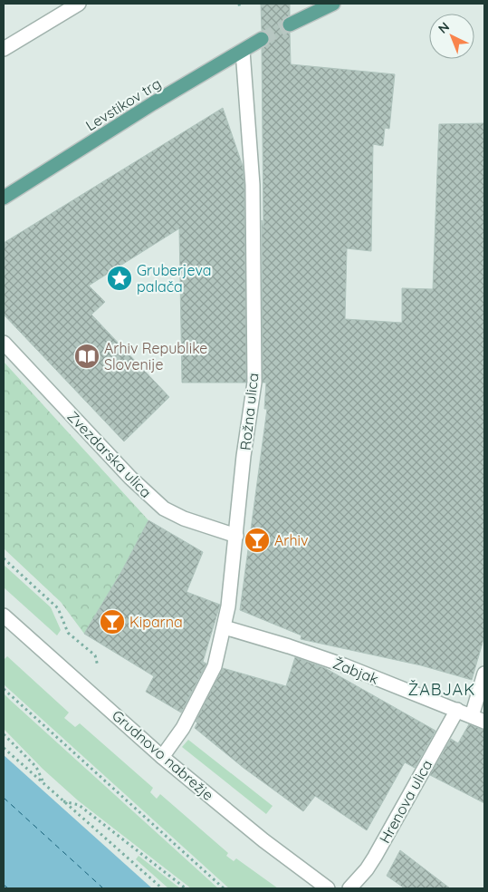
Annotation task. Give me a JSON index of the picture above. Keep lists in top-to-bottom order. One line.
{"streets":{"main road":["Levstikov trg"],"street":["Rožna ulica","Zvezdarska ulica","Žabjak","Grudnovo nabrežje","Hrenova ulica"]},"crossings":[["Levstikov trg","Rožna ulica"],["Rožna ulica","Zvezdarska ulica"],["Rožna ulica","Žabjak"],["Rožna ulica","Grudnovo nabrežje"],["Žabjak","Hrenova ulica"]],"districts":["ŽABJAK"],"places":{"place":["Gruberjeva palača"],"library":["Arhiv Republike Slovenije"],"bar":["Arhiv","Kiparna"]},"north":"top left"}
